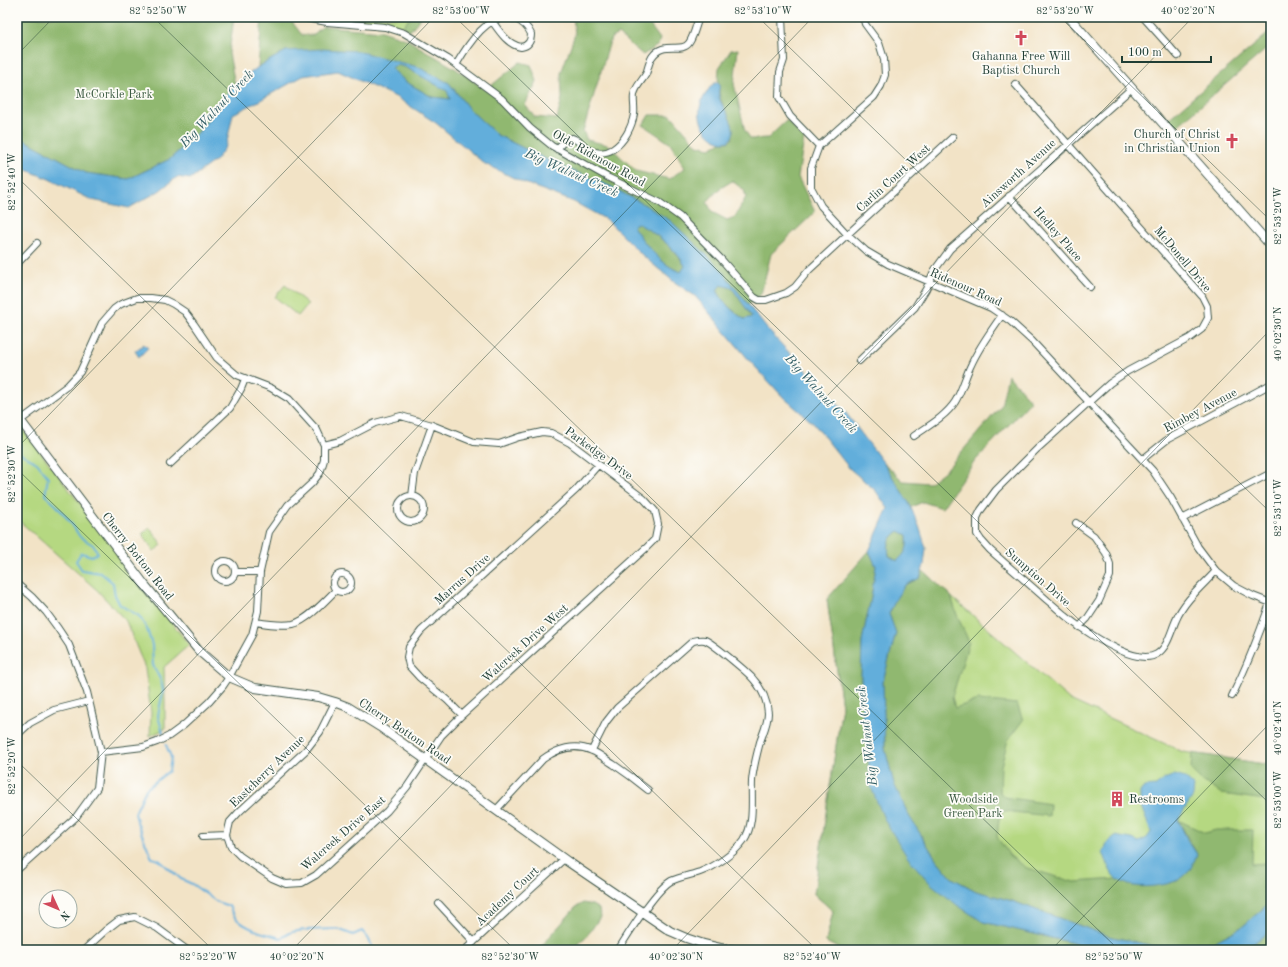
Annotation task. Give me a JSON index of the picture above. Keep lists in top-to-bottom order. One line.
{"streets":{"main road":["Cherry Bottom Road"],"street":["Olde Ridenour Road","Ainsworth Avenue","Carlin Court West","Hedley Place","McDonell Drive","Ridenour Road","Rimbey Avenue","Parkedge Drive","Sumption Drive","Marrus Drive","Walcreek Drive West","Eastcherry Avenue","Walcreek Drive East","Academy Court"]},"crossings":[["Olde Ridenour Road","Carlin Court West"],["Ainsworth Avenue","Hedley Place"],["Ainsworth Avenue","McDonell Drive"],["Ainsworth Avenue","Ridenour Road"],["Carlin Court West","Ridenour Road"],["McDonell Drive","Ridenour Road"],["McDonell Drive","Sumption Drive"],["Ridenour Road","Rimbey Avenue"],["Ridenour Road","Sumption Drive"],["Parkedge Drive","Marrus Drive"],["Parkedge Drive","Walcreek Drive West"],["Cherry Bottom Road","Walcreek Drive West"],["Cherry Bottom Road","Eastcherry Avenue"],["Cherry Bottom Road","Walcreek Drive East"],["Cherry Bottom Road","Academy Court"],["Marrus Drive","Walcreek Drive West"],["Walcreek Drive West","Walcreek Drive East"],["Eastcherry Avenue","Walcreek Drive East"]],"water":["Big Walnut Creek"],"parks":["McCorkle Park","Woodside Green Park"],"places":{"church":["Gahanna Free Will Baptist Church","Church of Christ in Christian Union"],"building":["Restrooms"]},"scale_bar":"100 m","north":"bottom right","coordinates":["82°52'50\"W","82°53'00\"W","82°53'10\"W","82°53'20\"W","40°02'20\"N","82°52'40\"W","40°02'30\"N","82°52'30\"W","40°02'40\"N","82°52'20\"W"]}
